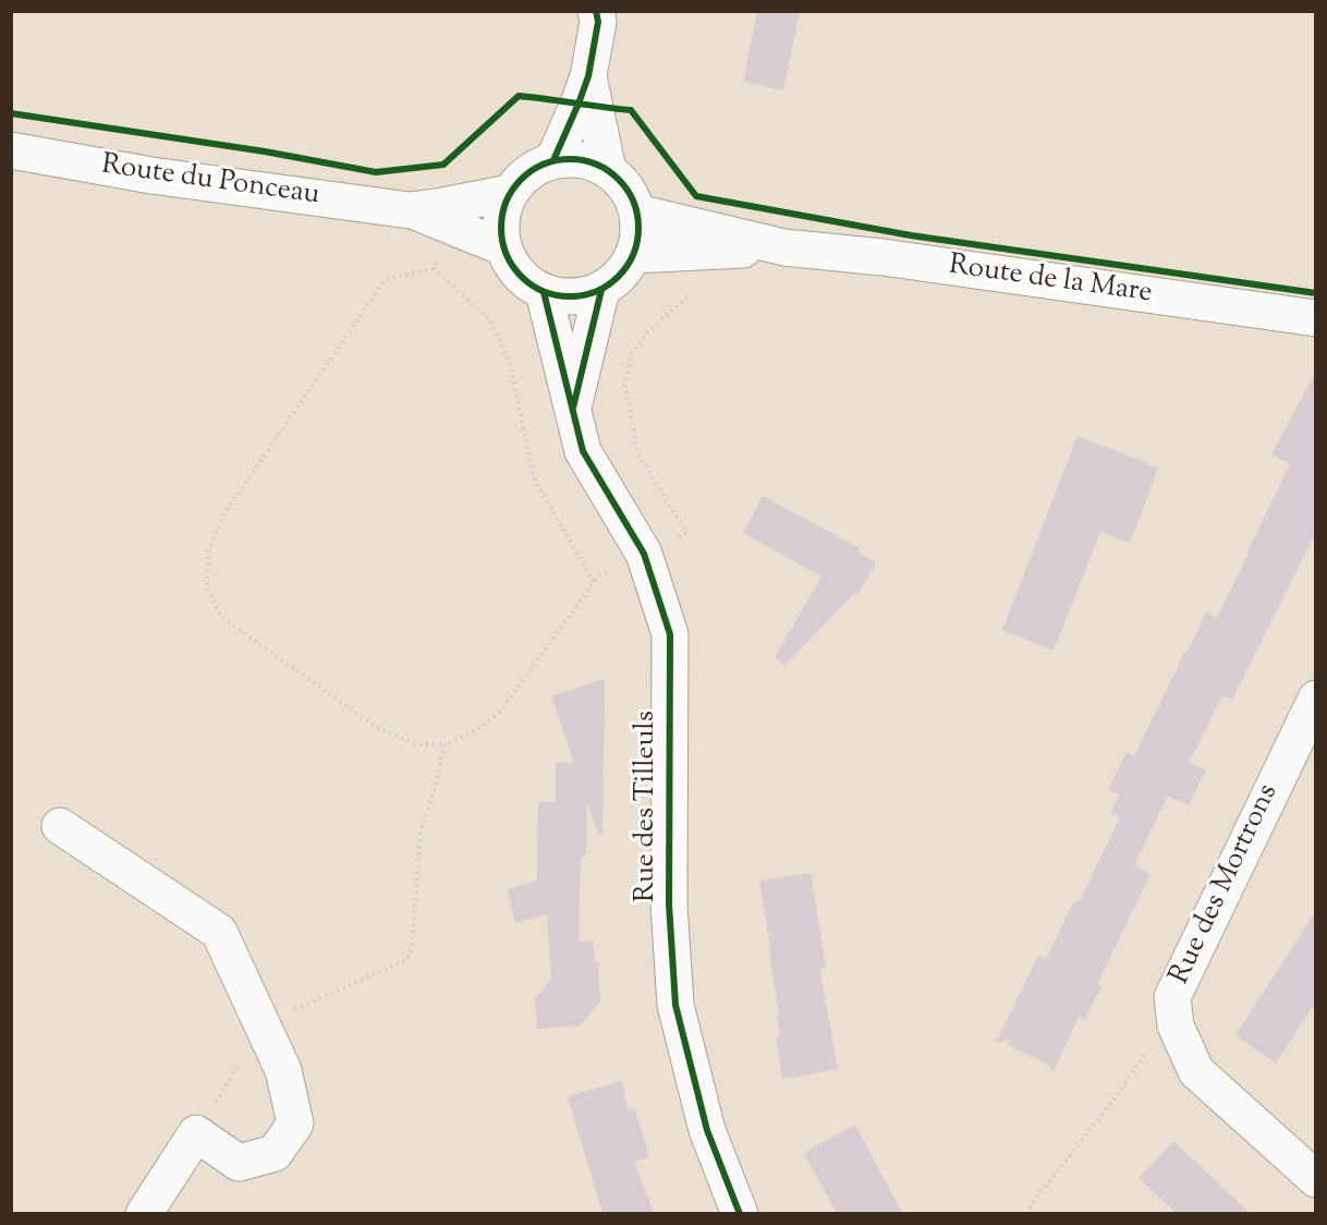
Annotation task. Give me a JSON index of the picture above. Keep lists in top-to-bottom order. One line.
{"streets":{"street":["Route du Ponceau","Route de la Mare","Rue des Tilleuls","Rue des Mortrons"]},"crossings":[["Route du Ponceau","Route de la Mare"],["Route du Ponceau","Rue des Tilleuls"],["Route de la Mare","Rue des Tilleuls"]]}
